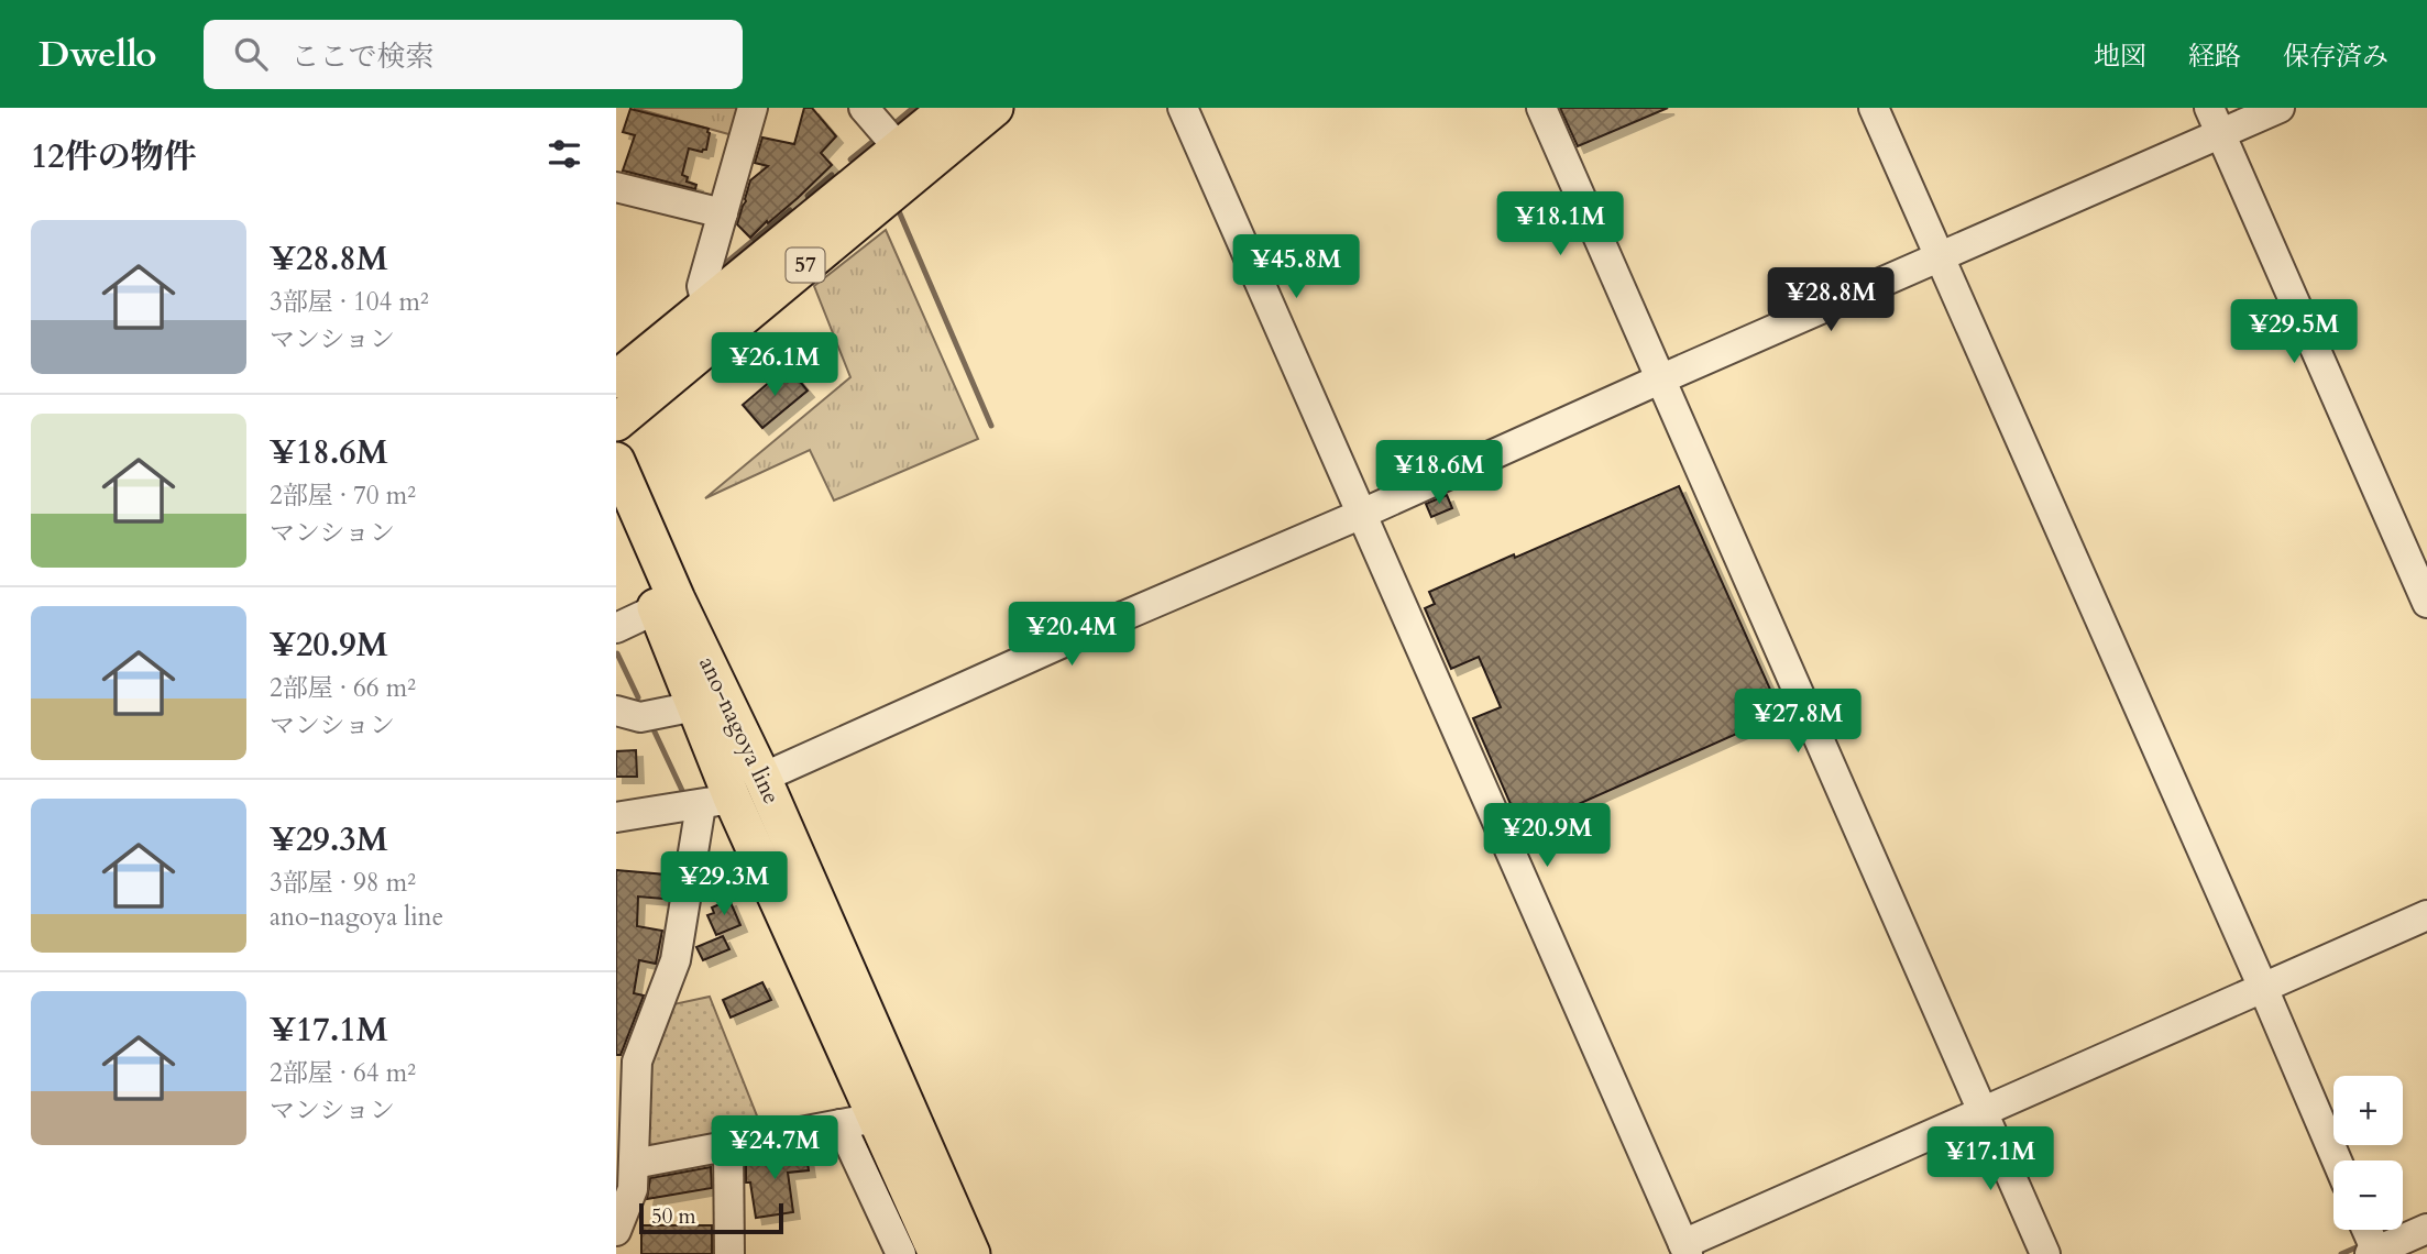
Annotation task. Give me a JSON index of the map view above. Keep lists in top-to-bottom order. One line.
{"streets":{"main road":["57","ano-nagoya line"]},"scale_bar":"50 m","page":{"header":"Dwello","search":"ここで検索","nav":["地図","経路","保存済み"],"heading":"12件の物件","price":["¥18.1M","¥45.8M","¥28.8M","¥29.5M","¥26.1M","¥18.6M","¥20.4M","¥27.8M","¥20.9M","¥29.3M","¥24.7M","¥17.1M"],"list":[{"name":"¥28.8M","note":"3部屋 · 104 m² · マンション"},{"name":"¥18.6M","note":"2部屋 · 70 m² · マンション"},{"name":"¥20.9M","note":"2部屋 · 66 m² · マンション"},{"name":"¥29.3M","note":"3部屋 · 98 m² · ano-nagoya line"},{"name":"¥17.1M","note":"2部屋 · 64 m² · マンション"}],"map_buttons":["+","−"],"scale":"50 m"}}
